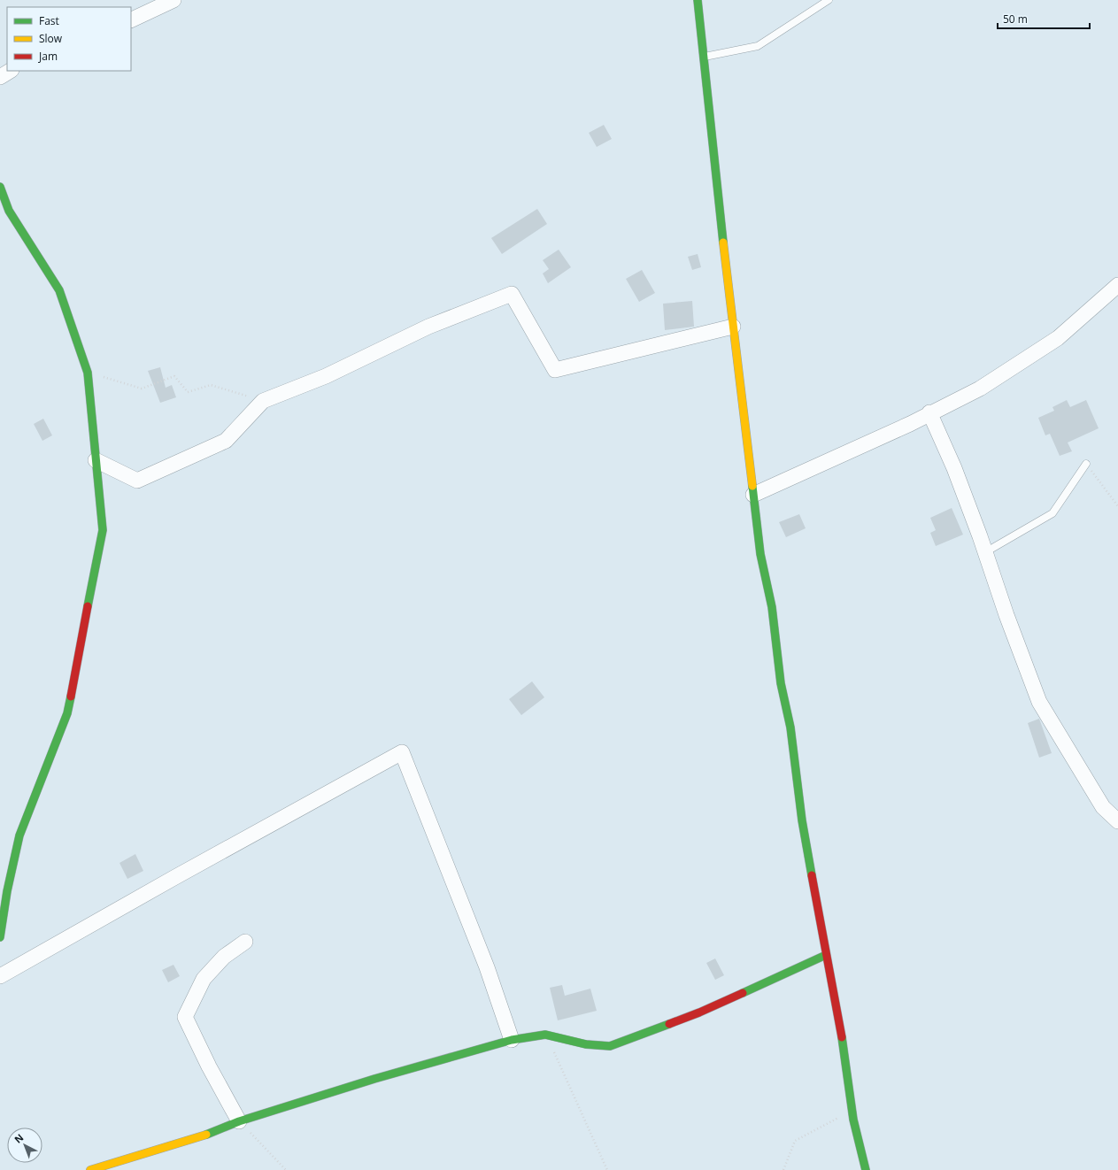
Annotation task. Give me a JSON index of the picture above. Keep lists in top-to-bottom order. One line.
{"legend":["Fast","Slow","Jam"],"scale_bar":"50 m","north":"top left"}
